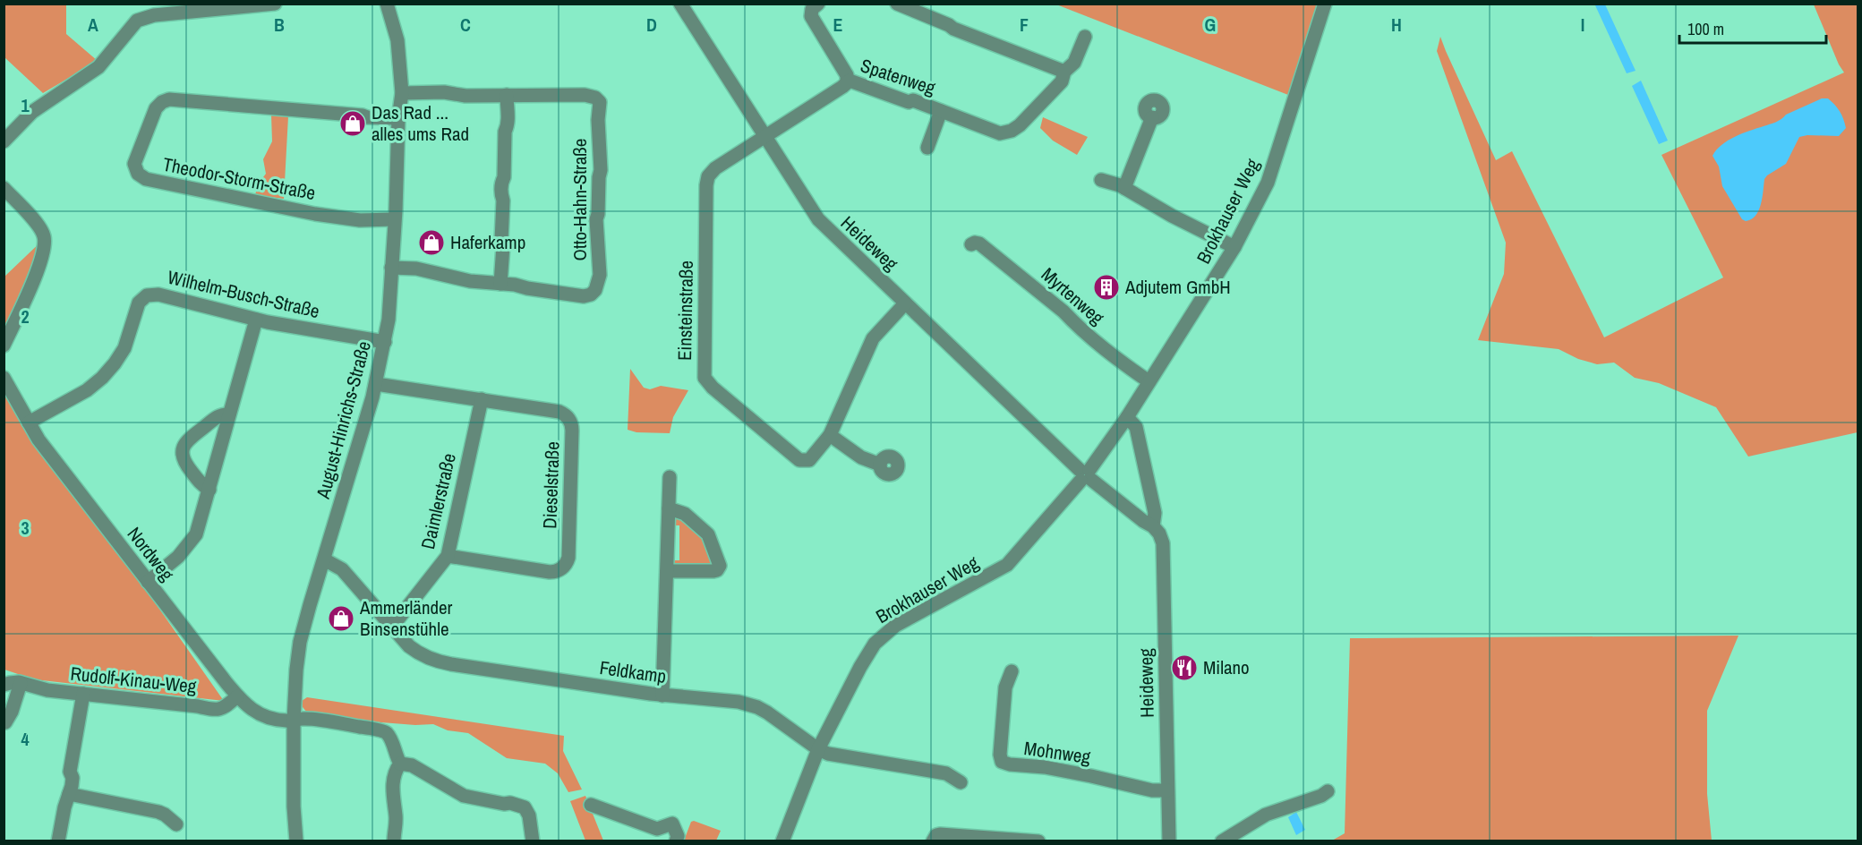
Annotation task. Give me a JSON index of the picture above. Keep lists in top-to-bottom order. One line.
{"streets":{"street":["Spatenweg","Theodor-Storm-Straße","Otto-Hahn-Straße","Brokhauser Weg","Heideweg","Wilhelm-Busch-Straße","Myrtenweg","Einsteinstraße","August-Hinrichs-Straße","Dieselstraße","Daimlerstraße","Nordweg","Feldkamp","Rudolf-Kinau-Weg","Mohnweg"]},"crossings":[["Spatenweg","Heideweg"],["Spatenweg","Einsteinstraße"],["Theodor-Storm-Straße","August-Hinrichs-Straße"],["Otto-Hahn-Straße","August-Hinrichs-Straße"],["Brokhauser Weg","Heideweg"],["Brokhauser Weg","Myrtenweg"],["Brokhauser Weg","Feldkamp"],["Heideweg","Einsteinstraße"],["Heideweg","Mohnweg"],["Wilhelm-Busch-Straße","August-Hinrichs-Straße"],["Wilhelm-Busch-Straße","Nordweg"],["August-Hinrichs-Straße","Dieselstraße"],["August-Hinrichs-Straße","Nordweg"],["August-Hinrichs-Straße","Feldkamp"],["Dieselstraße","Daimlerstraße"],["Daimlerstraße","Feldkamp"],["Nordweg","Rudolf-Kinau-Weg"]],"places":{"shop":["Das Rad ... alles ums Rad","Haferkamp","Ammerländer Binsenstühle"],"building":["Adjutem GmbH"],"restaurant":["Milano"]},"scale_bar":"100 m","grid":{"columns":["A","B","C","D","E","F","G","H","I"],"rows":["1","2","3","4"]}}
